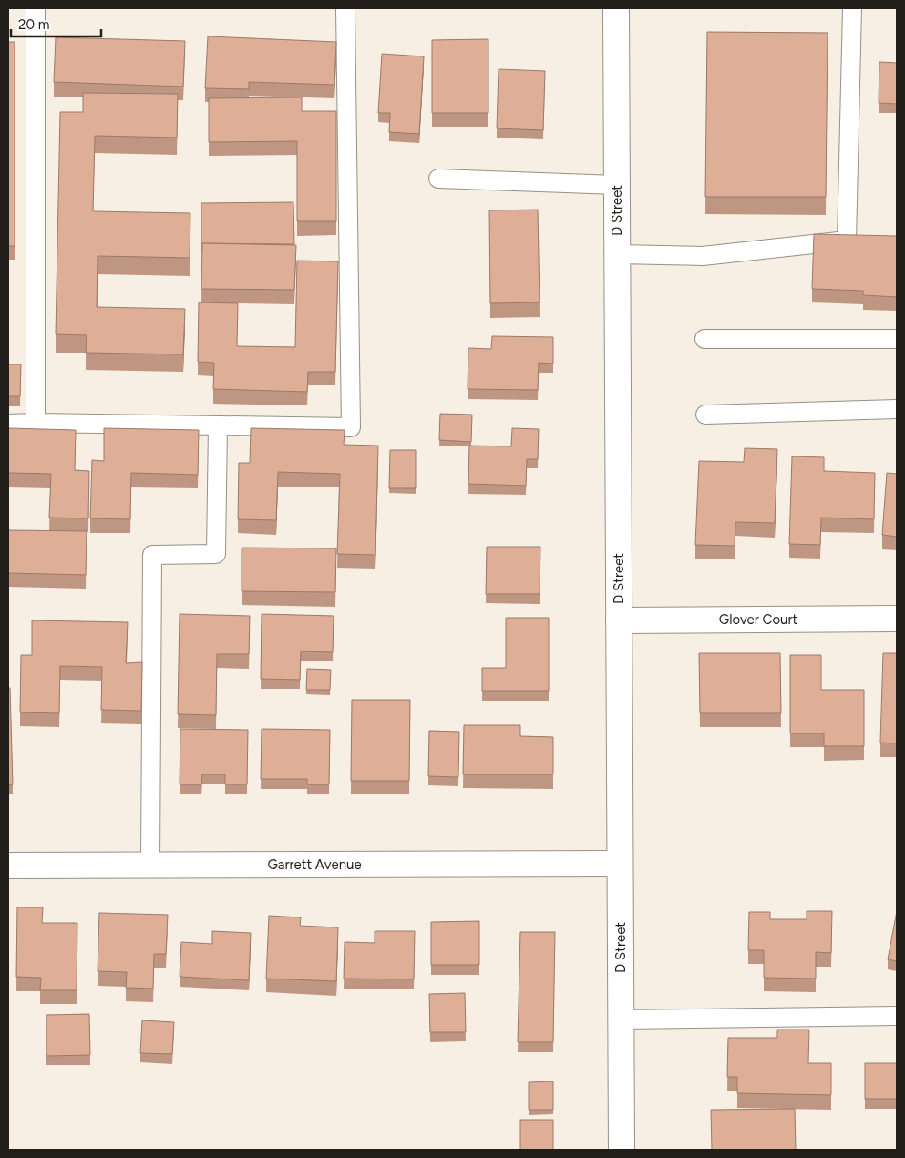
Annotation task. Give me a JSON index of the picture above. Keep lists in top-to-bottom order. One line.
{"streets":{"street":["D Street","Glover Court","Garrett Avenue"]},"crossings":[["D Street","Glover Court"],["D Street","Garrett Avenue"]],"scale_bar":"20 m"}
